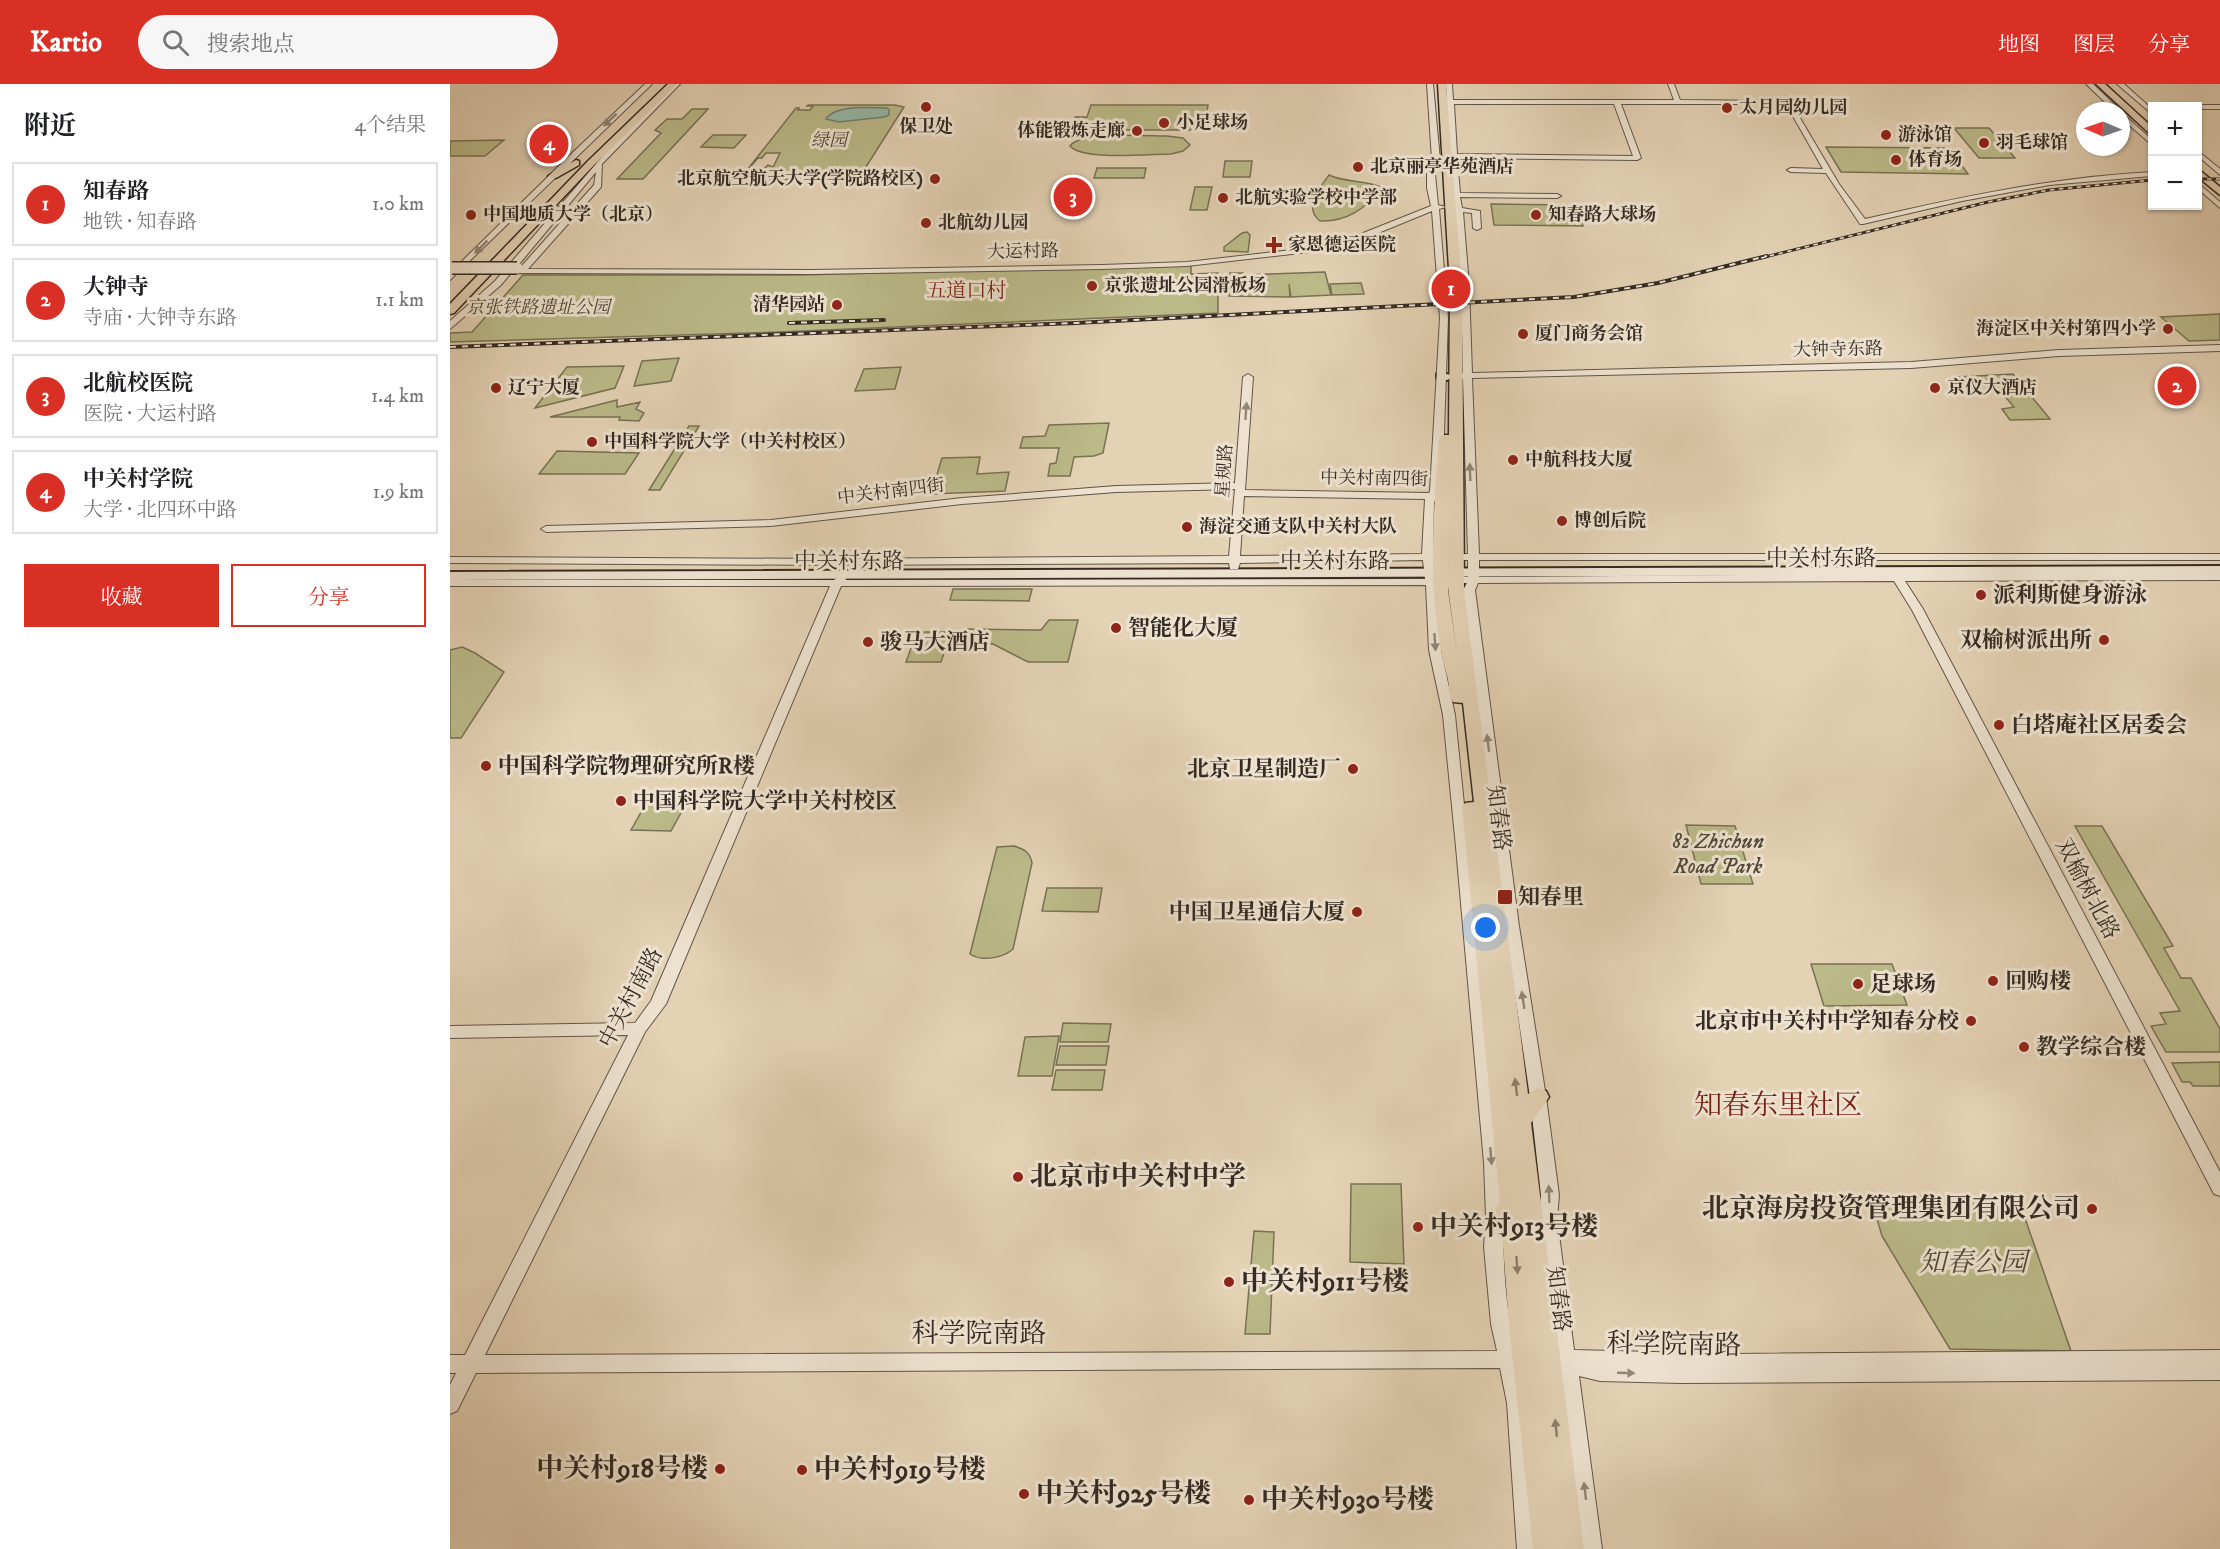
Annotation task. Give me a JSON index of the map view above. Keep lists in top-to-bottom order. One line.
{"streets":{"main road":["大运村路","中关村东路","知春路"],"street":["大钟寺东路","星规路","中关村南四街","双榆树北路","中关村南路","科学院南路"]},"crossings":[["大运村路","知春路"],["大钟寺东路","知春路"],["星规路","中关村南四街"],["星规路","中关村东路"],["中关村南四街","知春路"],["中关村东路","知春路"],["中关村东路","双榆树北路"],["中关村东路","中关村南路"],["知春路","科学院南路"],["中关村南路","科学院南路"]],"one_way":["星规路"],"districts":["五道口村","知春东里社区"],"parks":["绿园","京张铁路遗址公园","82 Zhichun Road Park","知春公园"],"places":{"other":["保卫处","太月园幼儿园","小足球场","体能锻炼走廊","游泳馆","羽毛球馆","体育场","北京丽亭华苑酒店","北京航空航天大学(学院路校区)","北航实验学校中学部","中国地质大学（北京）","知春路大球场","北航幼儿园","京张遗址公园滑板场","清华园站","海淀区中关村第四小学","厦门商务会馆","辽宁大厦","京仪大酒店","中国科学院大学（中关村校区）","中航科技大厦","博创后院","海淀交通支队中关村大队","派利斯健身游泳","智能化大厦","双榆树派出所","骏马大酒店","白塔庵社区居委会","中国科学院物理研究所R楼","北京卫星制造厂","中国科学院大学中关村校区","中国卫星通信大厦","回购楼","足球场","北京市中关村中学知春分校","教学综合楼","北京市中关村中学","北京海房投资管理集团有限公司","中关村913号楼","中关村911号楼","中关村918号楼","中关村919号楼","中关村925号楼","中关村930号楼"],"health":["家恩德运医院"],"transit":["知春里"]},"north":"left","page":{"header":"Kartio","search":"搜索地点","nav":["地图","图层","分享"],"heading":["附近","4个结果"],"map_buttons":["+","−"],"pins":["4","3","1","2"],"list":[{"mark":"1","name":"知春路","note":"地铁 · 知春路","value":"1.0 km"},{"mark":"2","name":"大钟寺","note":"寺庙 · 大钟寺东路","value":"1.1 km"},{"mark":"3","name":"北航校医院","note":"医院 · 大运村路","value":"1.4 km"},{"mark":"4","name":"中关村学院","note":"大学 · 北四环中路","value":"1.9 km"}],"buttons":["收藏","分享"]}}
